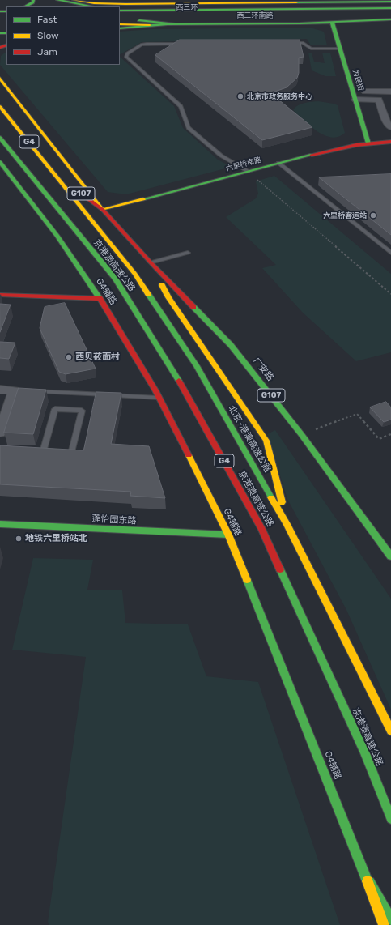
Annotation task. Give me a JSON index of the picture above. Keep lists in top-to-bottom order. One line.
{"streets":{"main road":["西三环","西三环南路","为民街","G4","六里桥南路","G107","京港澳高速公路","G4辅路","广安路","北京-港澳高速公路","莲怡园东路"]},"crossings":[["西三环南路","为民街"],["为民街","六里桥南路"],["G4","G107"],["G4","北京-港澳高速公路"],["六里桥南路","G107"],["六里桥南路","广安路"],["G107","广安路"],["G107","北京-港澳高速公路"],["G4辅路","莲怡园东路"]],"places":["北京市政务服务中心","六里桥客运站","西贝莜面村","地铁六里桥站北"],"legend":["Fast","Slow","Jam"]}
